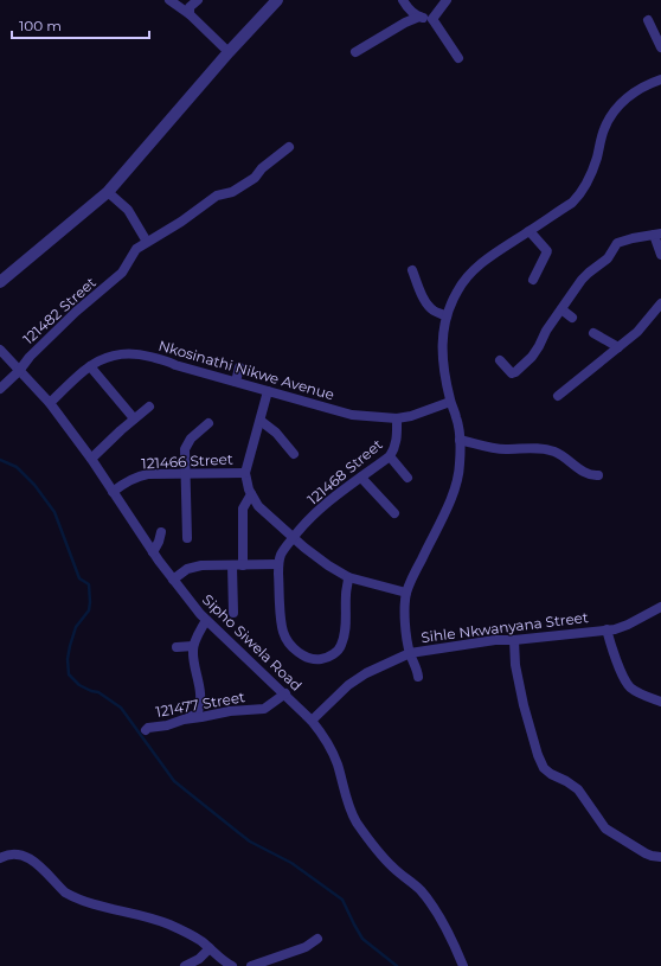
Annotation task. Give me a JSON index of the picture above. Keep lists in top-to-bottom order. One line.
{"streets":{"street":["121482 Street","Nkosinathi Nikwe Avenue","121466 Street","121468 Street","Sihle Nkwanyana Street","Sipho Siwela Road","121477 Street"]},"crossings":[["121482 Street","Sipho Siwela Road"],["Nkosinathi Nikwe Avenue","121466 Street"],["Nkosinathi Nikwe Avenue","121468 Street"],["Nkosinathi Nikwe Avenue","Sipho Siwela Road"],["121466 Street","121468 Street"],["121466 Street","Sipho Siwela Road"],["Sihle Nkwanyana Street","Sipho Siwela Road"],["Sipho Siwela Road","121477 Street"]],"scale_bar":"100 m"}
